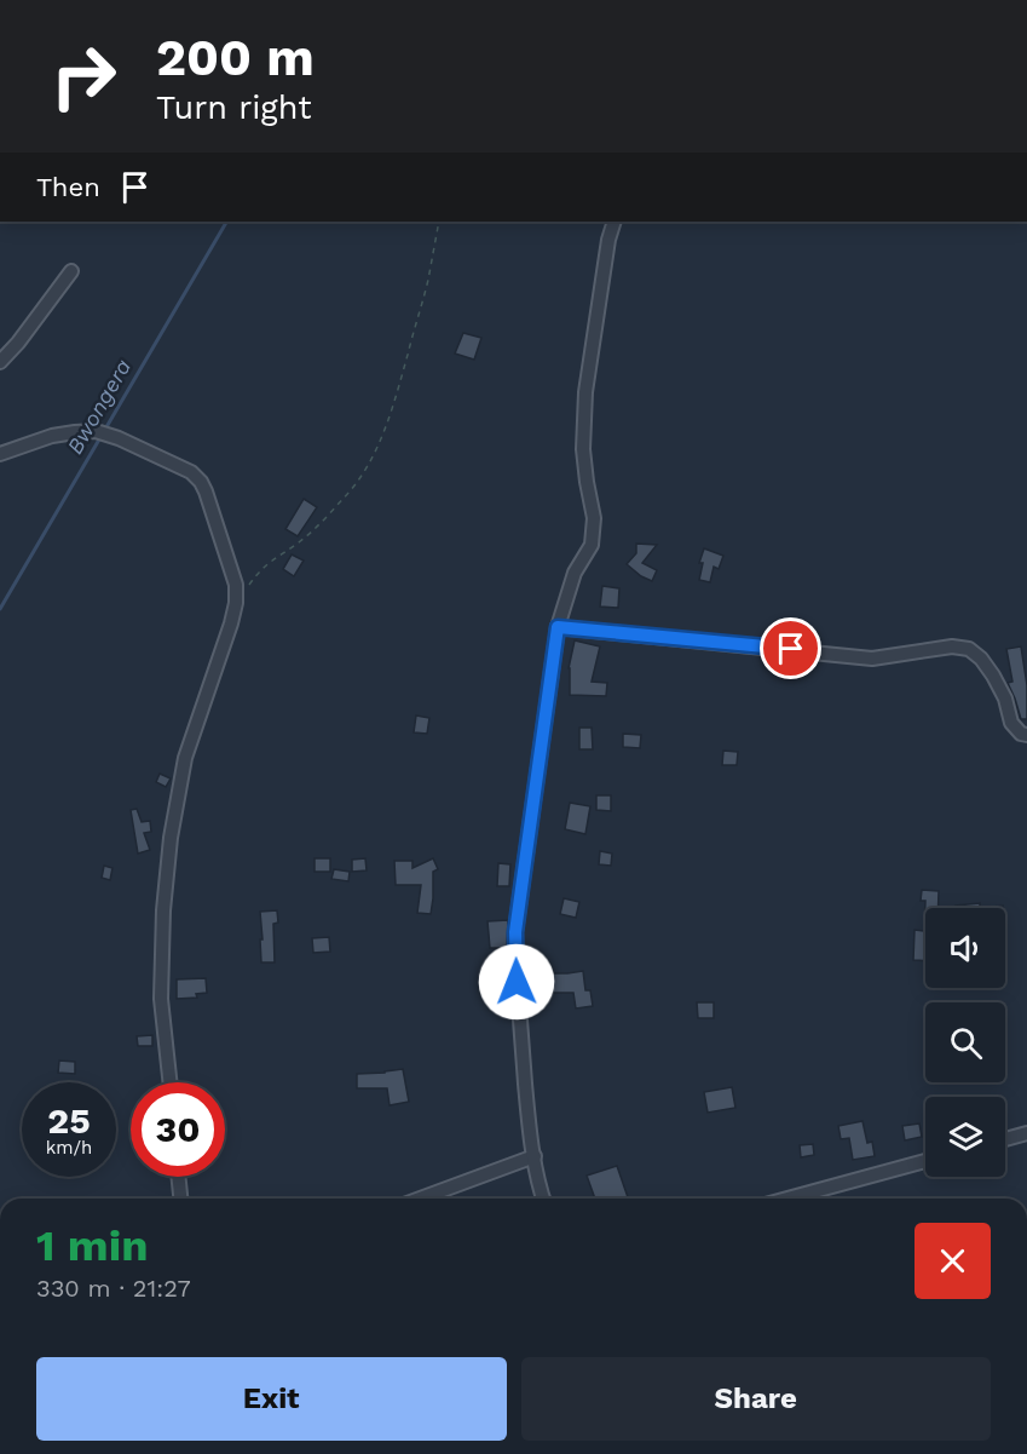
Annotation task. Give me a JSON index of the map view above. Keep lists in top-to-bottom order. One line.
{"water":["Bwongera"],"page":{"turn":["200 m","Turn right"],"then":"Then","speed":"25 km/h","limit":"30","heading":["1 min","330 m · 21:27"],"buttons":["Exit","Share"]}}
